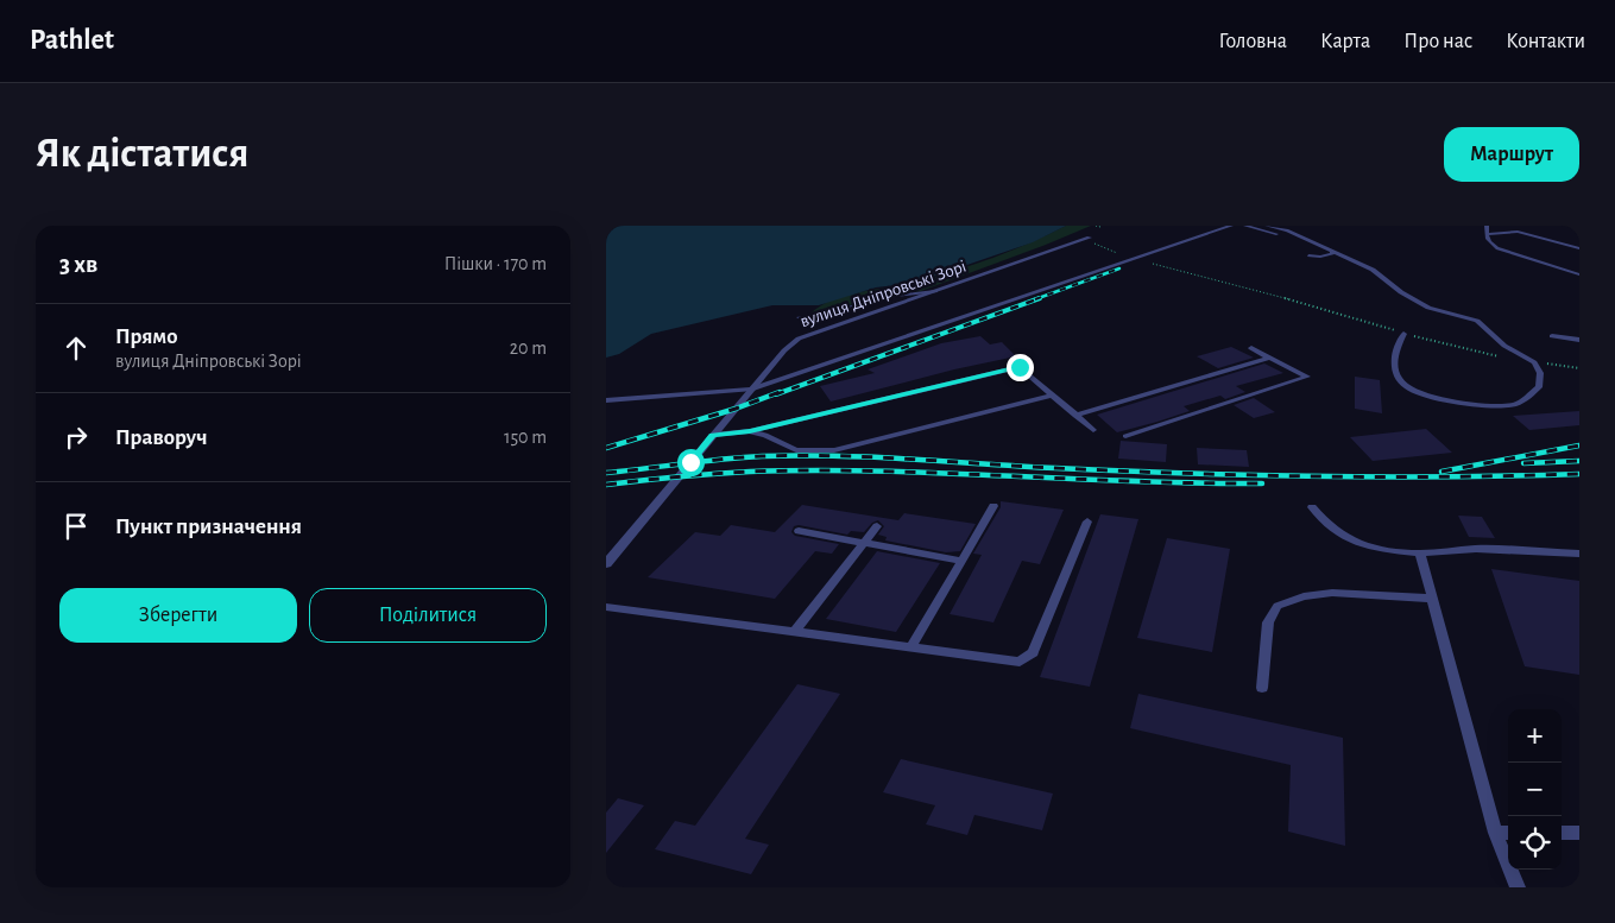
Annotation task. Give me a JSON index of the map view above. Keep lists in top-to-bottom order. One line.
{"streets":{"street":["вулиця Дніпровські Зорі"]},"page":{"header":"Pathlet","nav":["Головна","Карта","Про нас","Контакти"],"buttons":["Маршрут",["Зберегти","Поділитися"]],"title":"Як дістатися","heading":["3 хв","Пішки · 170 m"],"list":[["Прямо","вулиця Дніпровські Зорі","20 m"],["Праворуч","150 m"],"Пункт призначення"],"map_buttons":["+","−"]}}
